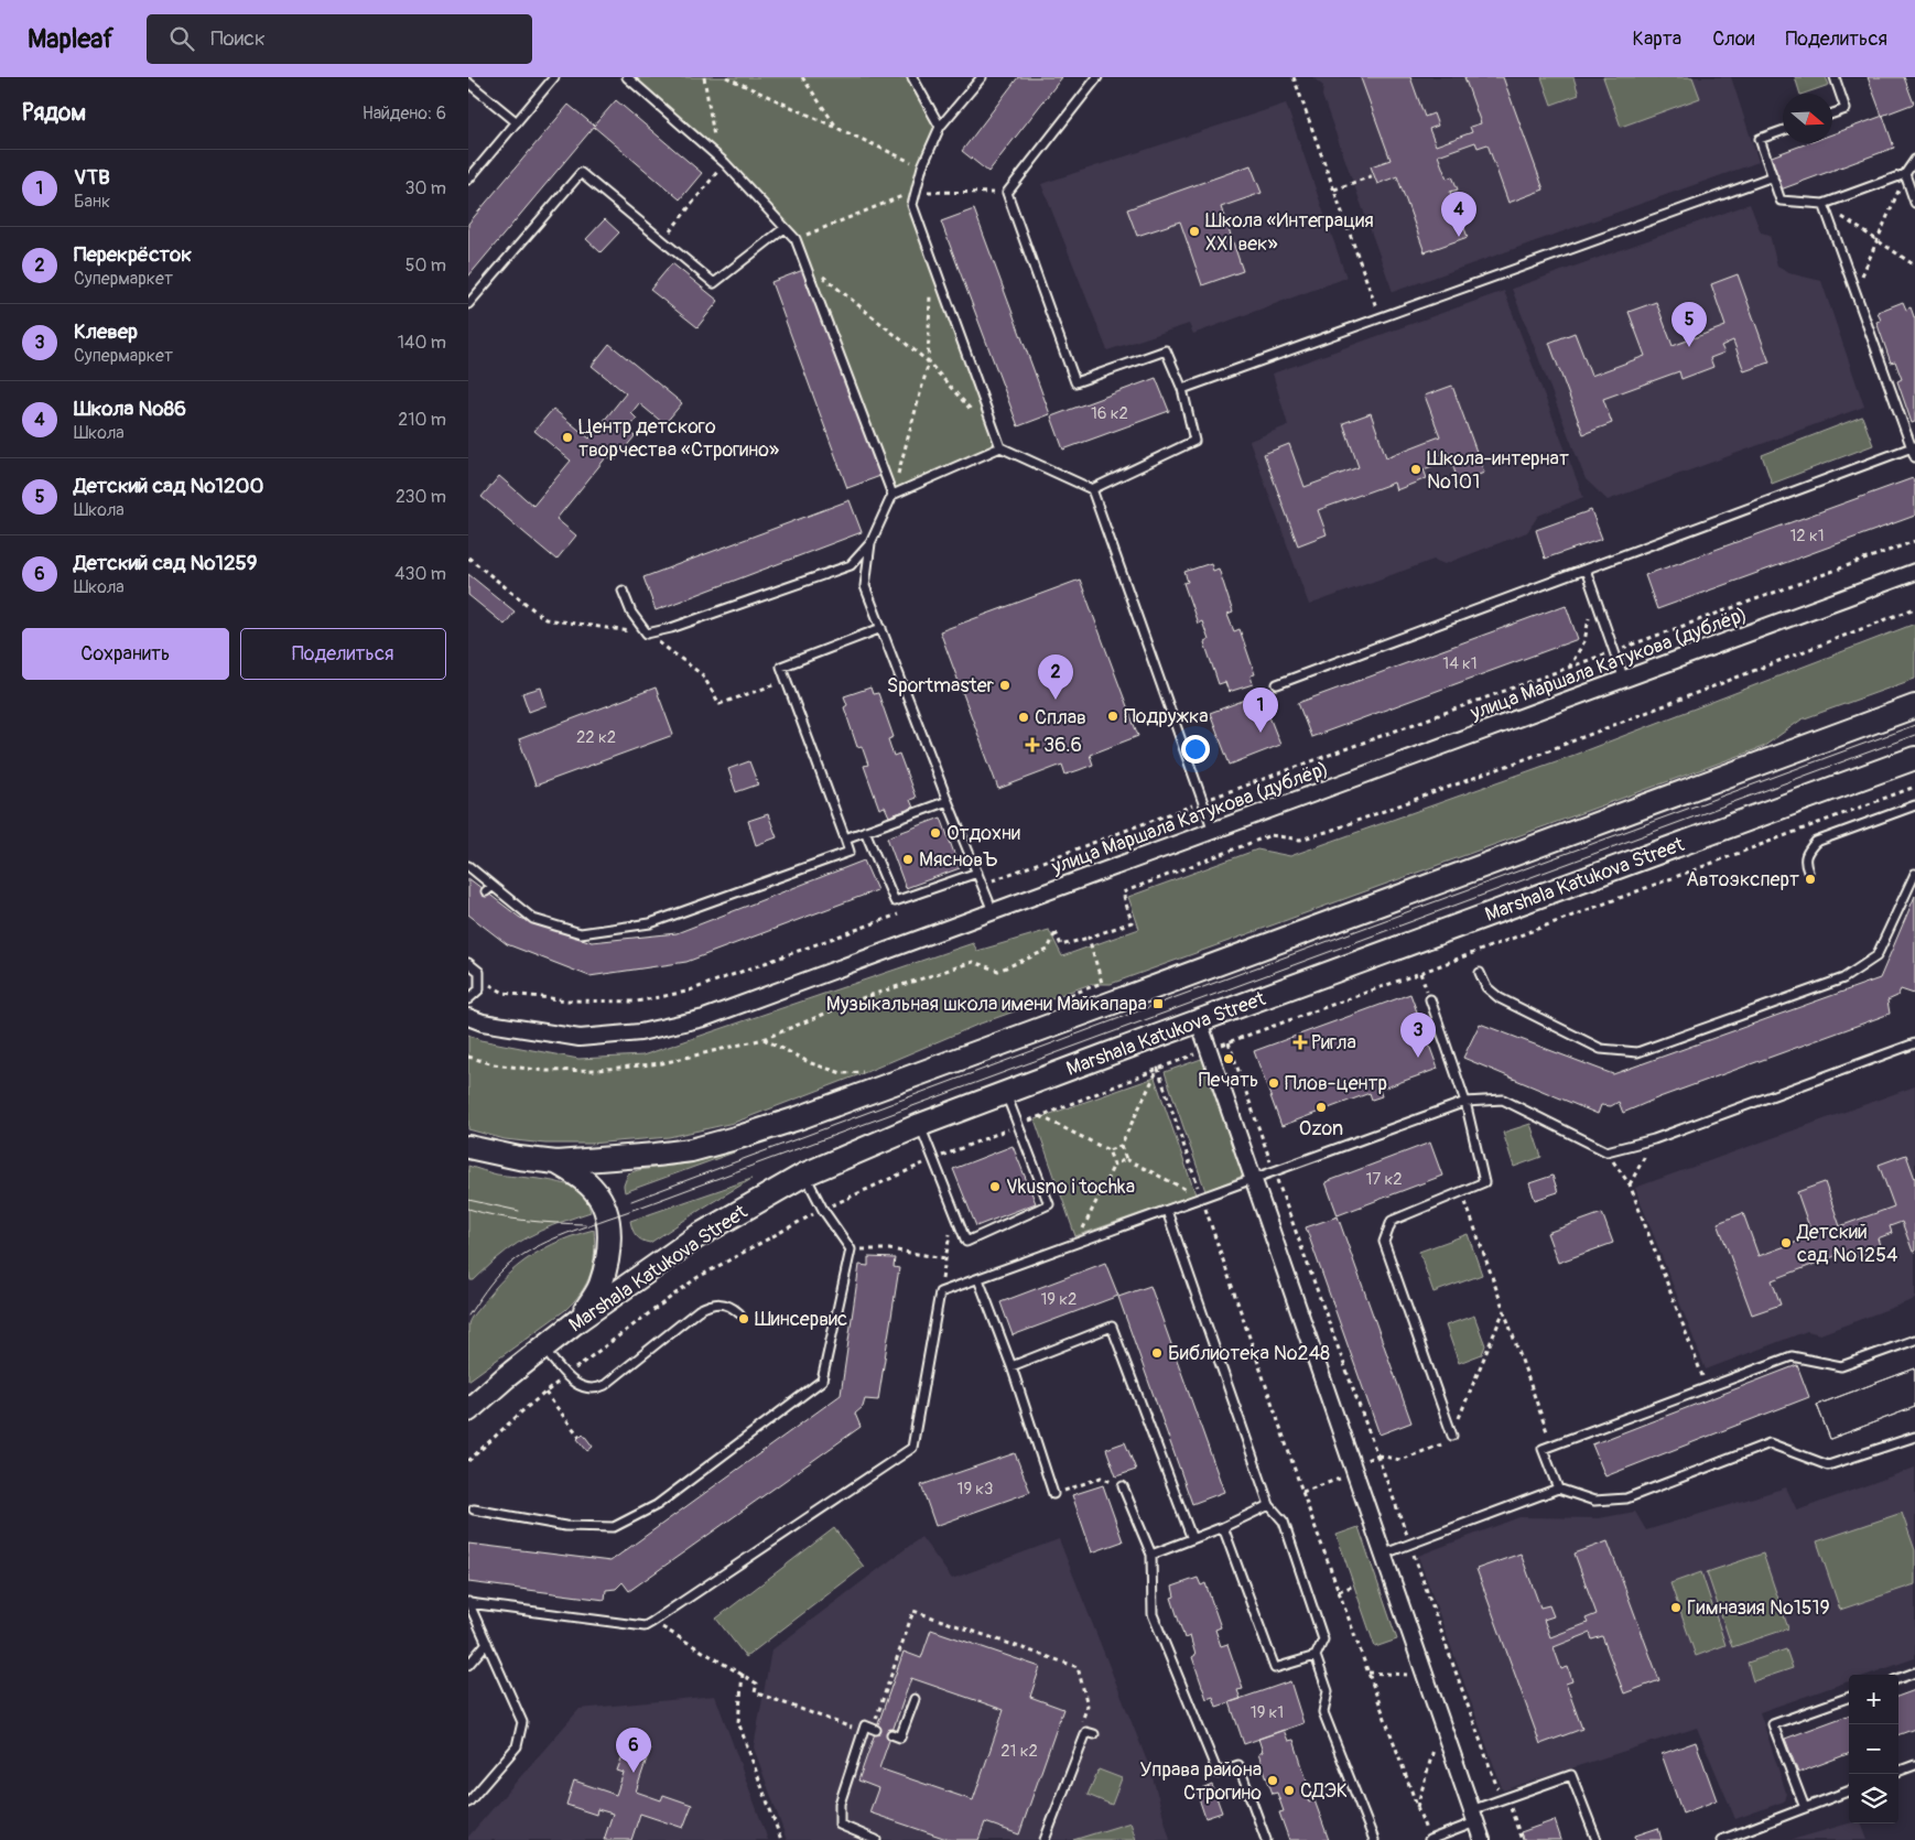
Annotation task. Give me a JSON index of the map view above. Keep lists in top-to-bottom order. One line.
{"streets":{"main road":["Marshala Katukova Street"],"street":["улица Маршала Катукова (дублёр)"]},"places":{"other":["Школа «Интеграция XXI век»","Центр детского творчества «Строгино»","Школа-интернат №101","Sportmaster","Подружка","Сплав","Отдохни","МясновЪ","Автоэксперт","Печать","Плов-центр","Ozon","Vkusno i tochka","Детский сад №1254","Шинсервис","Библиотека №248","Гимназия №1519","Управа района Строгино","СДЭК"],"health":["36.6","Ригла"],"transit":["Музыкальная школа имени Майкапара"]},"house_numbers":["16 к2","12 к1","14 к1","22 к2","17 к2","19 к2","19 к3","19 к1","21 к2"],"north":"right","page":{"header":"Mapleaf","search":"Поиск","nav":["Карта","Слои","Поделиться"],"heading":["Рядом","Найдено: 6"],"list":[{"mark":"1","name":"VTB","note":"Банк","value":"30 m"},{"mark":"2","name":"Перекрёсток","note":"Супермаркет","value":"50 m"},{"mark":"3","name":"Клевер","note":"Супермаркет","value":"140 m"},{"mark":"4","name":"Школа №86","note":"Школа","value":"210 m"},{"mark":"5","name":"Детский сад №1200","note":"Школа","value":"230 m"},{"mark":"6","name":"Детский сад №1259","note":"Школа","value":"430 m"}],"pins":["4","5","2","1","3","6"],"buttons":["Сохранить","Поделиться"],"map_buttons":["+","−"]}}
